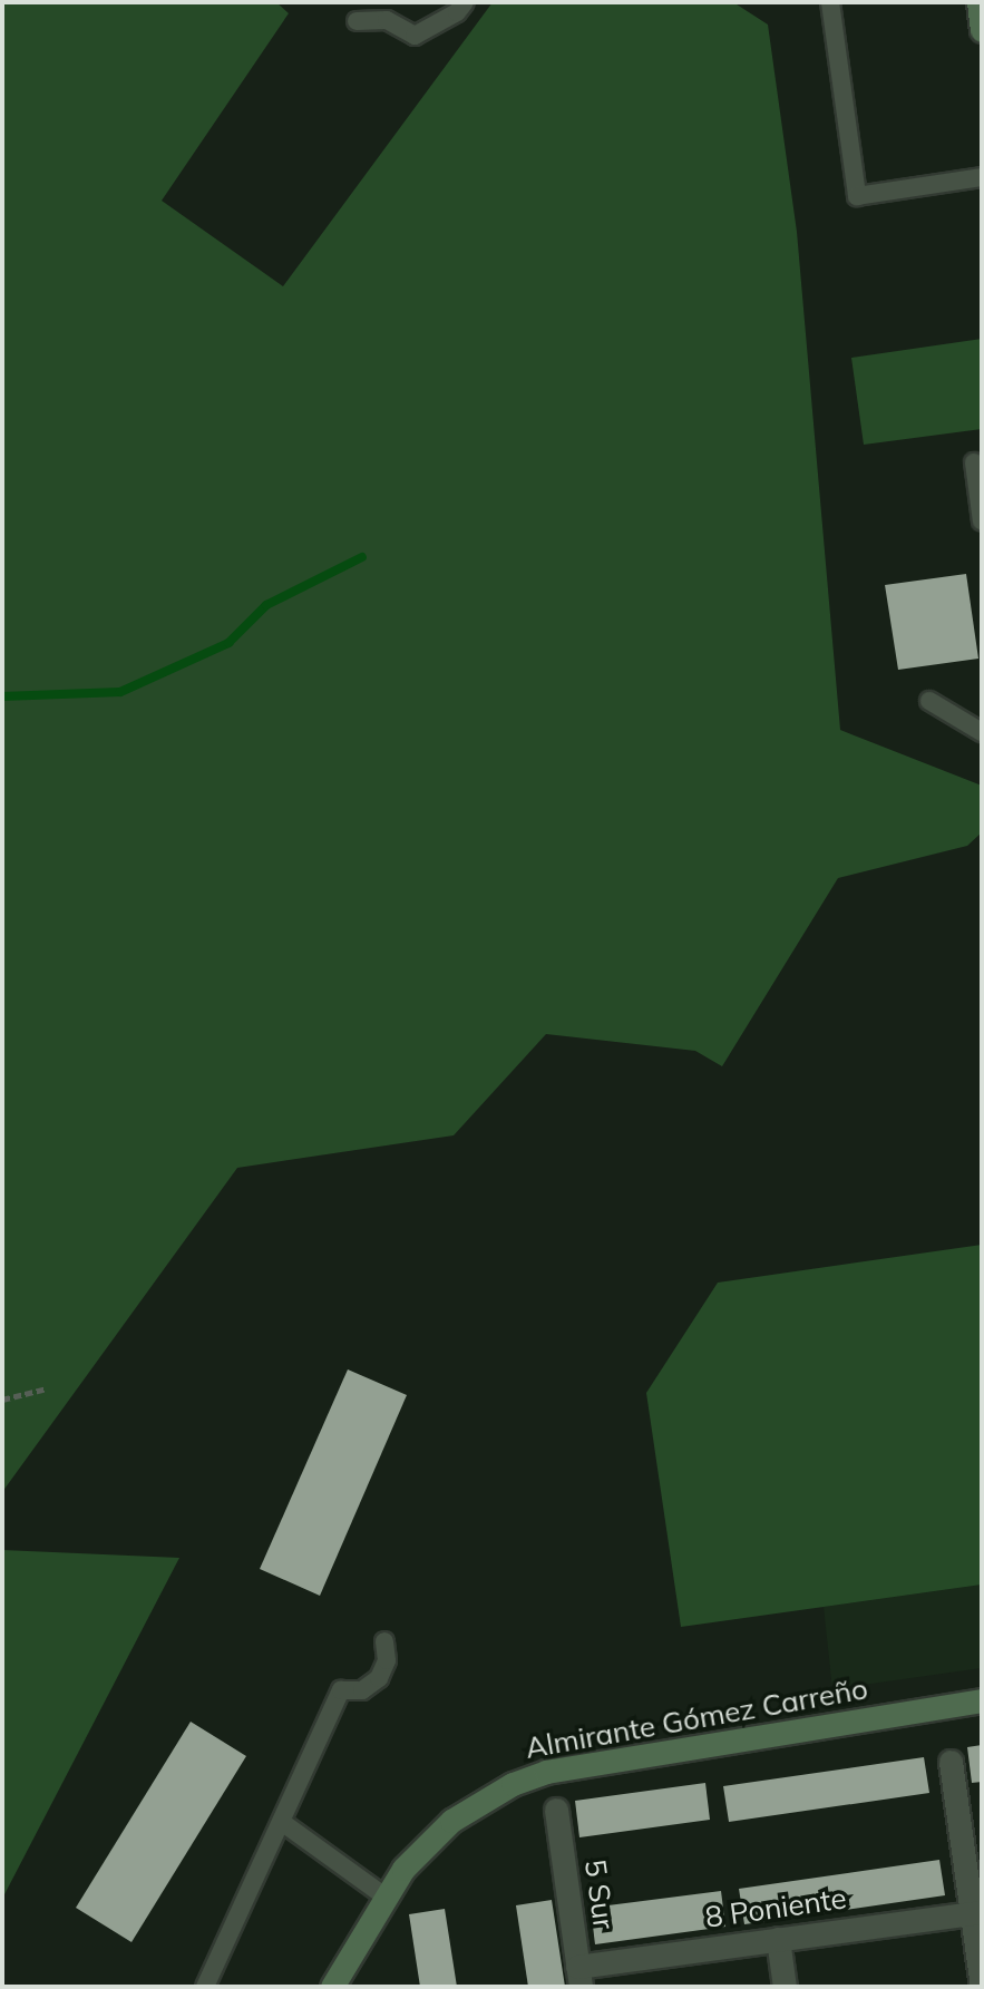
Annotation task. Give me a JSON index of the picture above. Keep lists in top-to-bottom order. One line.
{"streets":{"street":["Almirante Gómez Carreño","5 Sur","8 Poniente"]},"crossings":[["5 Sur","8 Poniente"]]}
